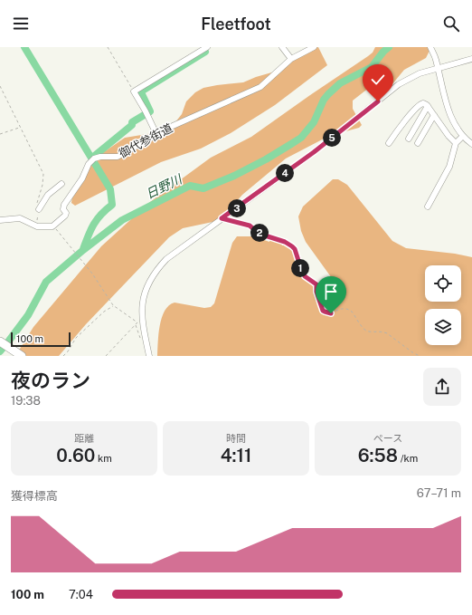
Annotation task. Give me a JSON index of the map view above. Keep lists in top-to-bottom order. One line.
{"streets":{"street":["御代参街道"]},"water":["日野川"],"scale_bar":"100 m","page":{"header":"Fleetfoot","pins":["5","4","3","2","1"],"scale":"100 m","heading":["夜のラン","19:38"],"stats":[["距離","0.60 km"],["時間","4:11"],["ペース","6:58 /km"]],"chart":["獲得標高","67–71 m"],"list":[{"name":"100 m","note":"7:04"}]}}
